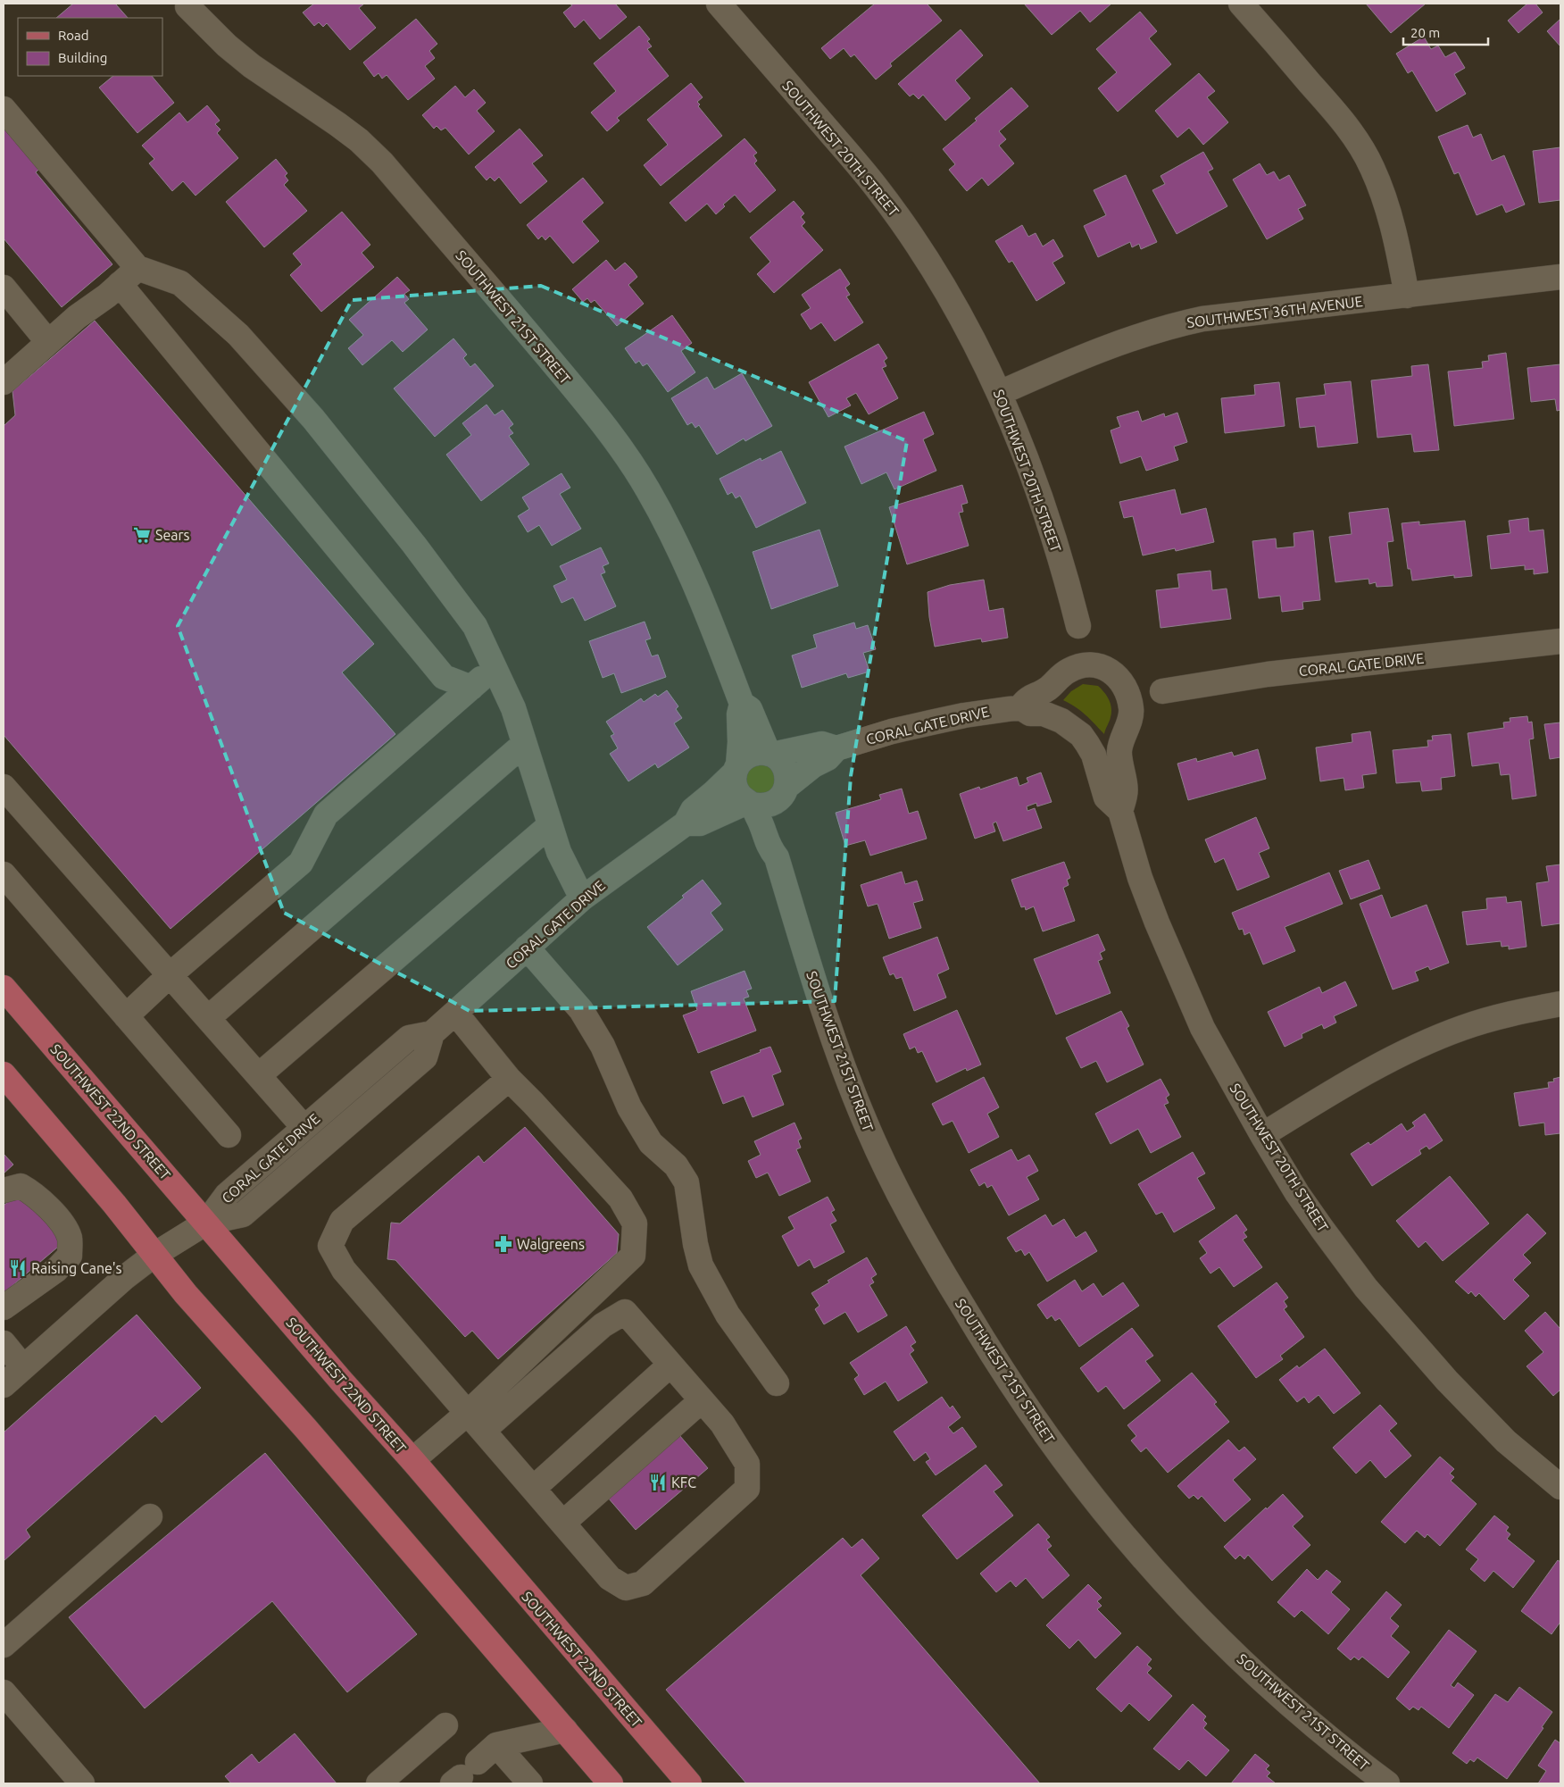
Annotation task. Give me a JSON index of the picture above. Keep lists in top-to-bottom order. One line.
{"streets":{"main road":["SOUTHWEST 22ND STREET"],"street":["SOUTHWEST 20TH STREET","SOUTHWEST 36TH AVENUE","SOUTHWEST 21ST STREET","CORAL GATE DRIVE"]},"crossings":[["SOUTHWEST 20TH STREET","SOUTHWEST 36TH AVENUE"],["SOUTHWEST 20TH STREET","CORAL GATE DRIVE"],["SOUTHWEST 21ST STREET","CORAL GATE DRIVE"],["CORAL GATE DRIVE","SOUTHWEST 22ND STREET"]],"places":{"supermarket":["Sears"],"pharmacy":["Walgreens"],"restaurant":["Raising Cane's","KFC"]},"legend":["Road","Building"],"scale_bar":"20 m"}
